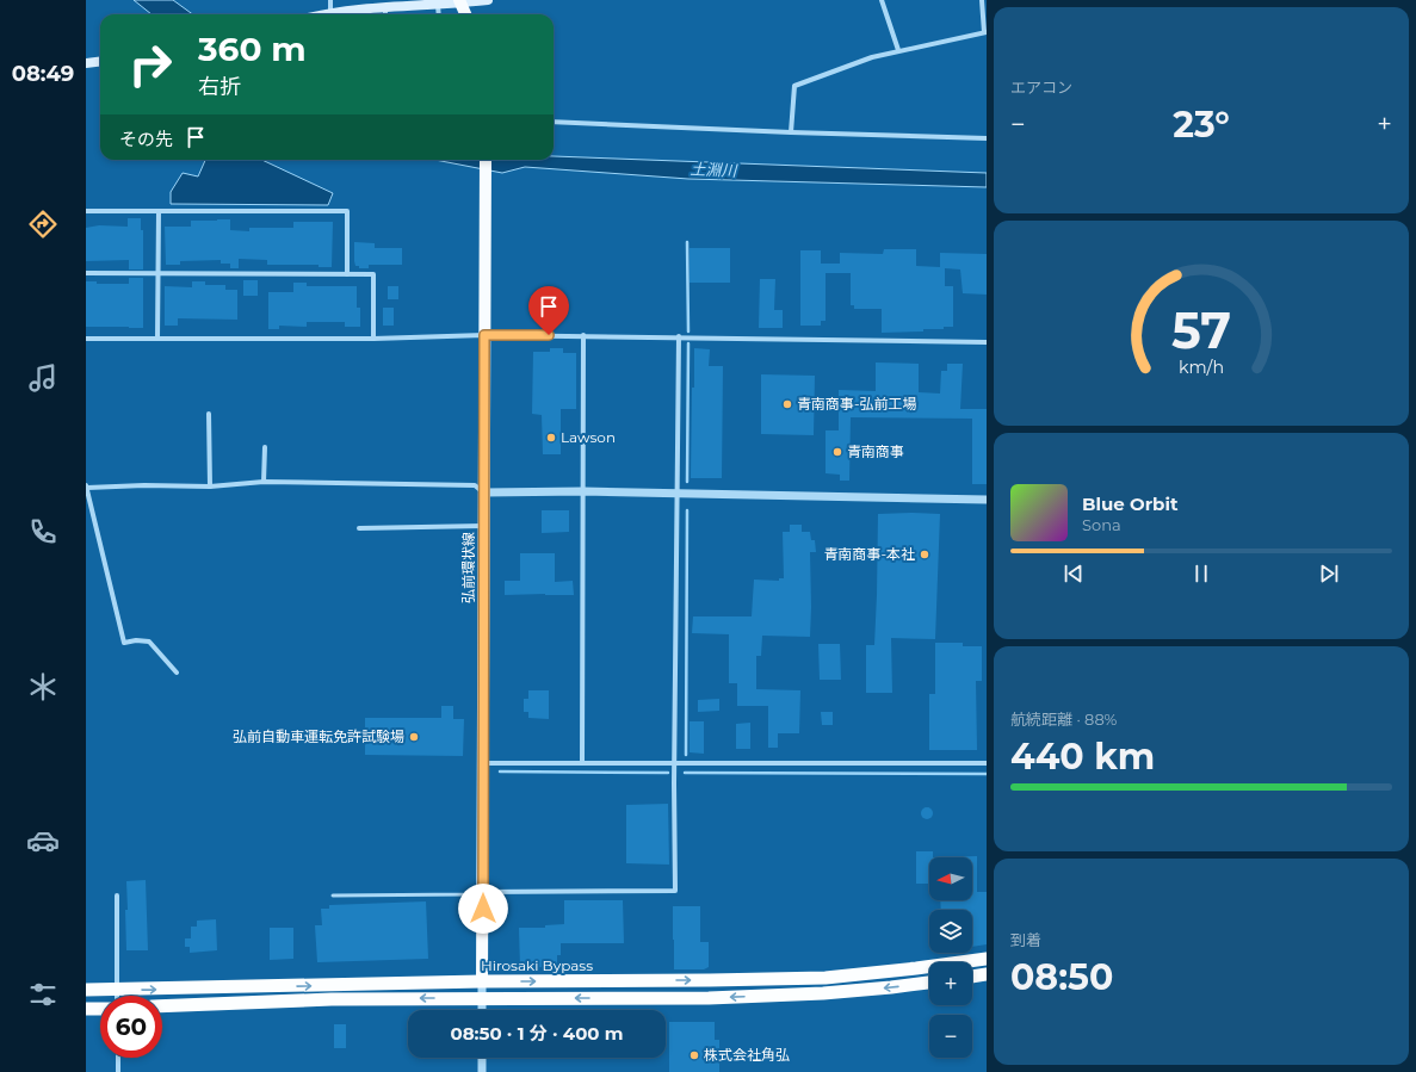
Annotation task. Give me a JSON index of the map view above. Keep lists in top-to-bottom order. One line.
{"streets":{"highway":["Hirosaki Bypass"],"main road":["弘前環状線"]},"crossings":[["弘前環状線","Hirosaki Bypass"]],"water":["土淵川"],"places":["青南商事-弘前工場","Lawson","青南商事","青南商事-本社","弘前自動車運転免許試験場","株式会社角弘"],"north":"left","page":{"tabs":"08:49","tile":["エアコン",["航続距離 · 88%","440 km"],["到着","08:50"]],"turn":["360 m","右折"],"heat":["−","23°","+"],"then":"その先","song":["Blue Orbit","Sona"],"map_buttons":["+","−"],"limit":"60","trip":"08:50 · 1 分 · 400 m","gauge":["57","km/h"]}}
